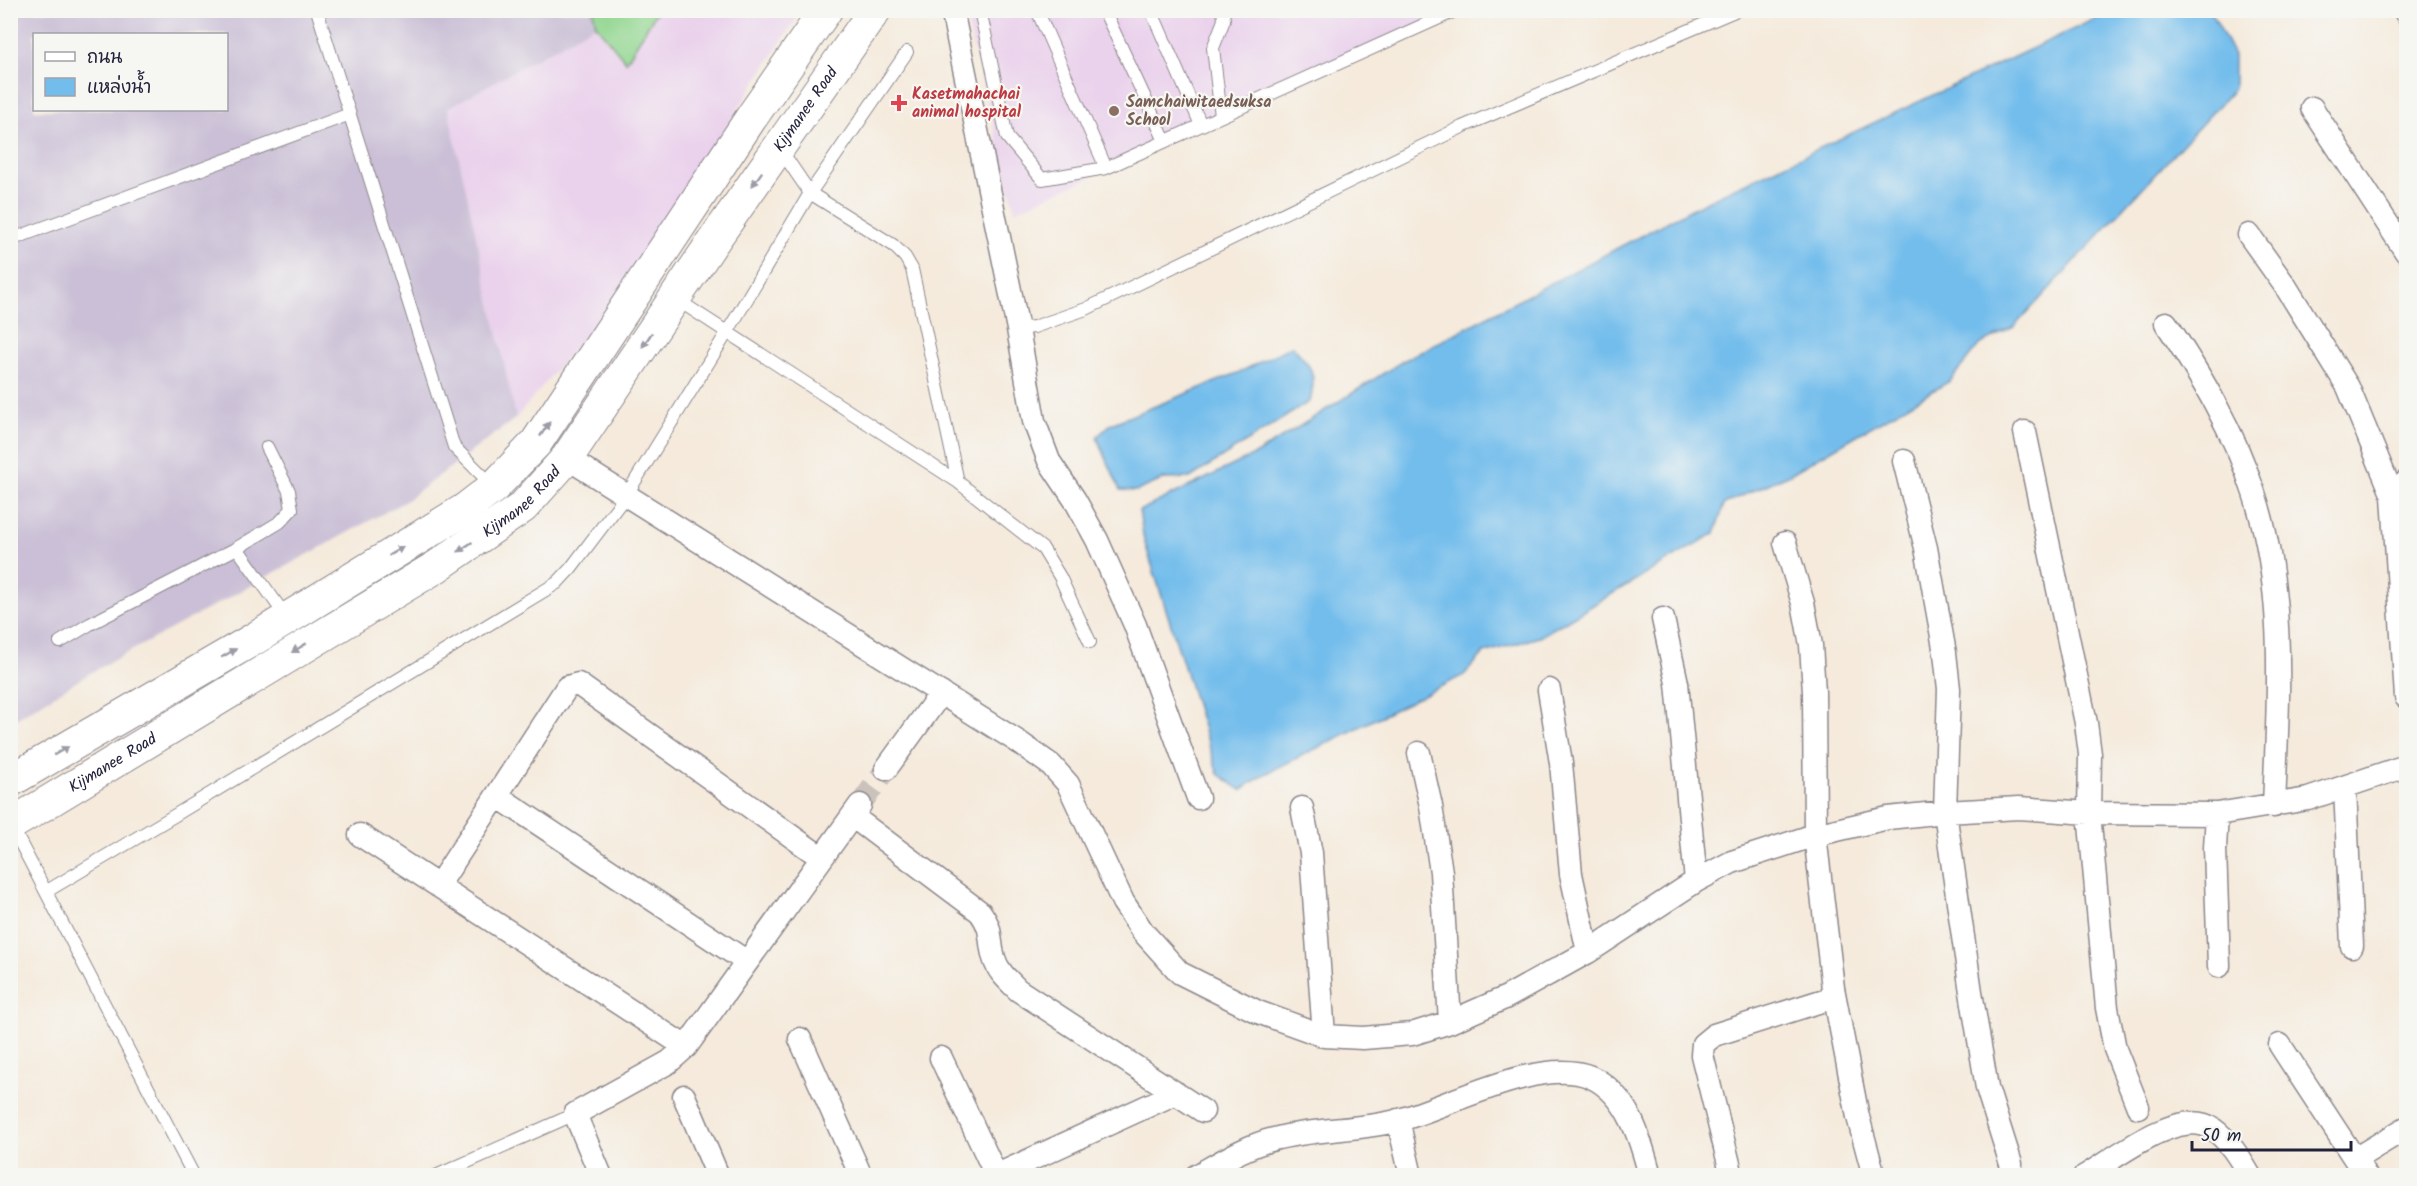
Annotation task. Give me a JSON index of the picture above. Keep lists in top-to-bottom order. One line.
{"streets":{"main road":["Kijmanee Road"]},"places":{"health":["Kasetmahachai animal hospital"],"other":["Samchaiwitaedsuksa School"]},"legend":["ถนน","แหล่งน้ำ"],"scale_bar":"50 m"}
